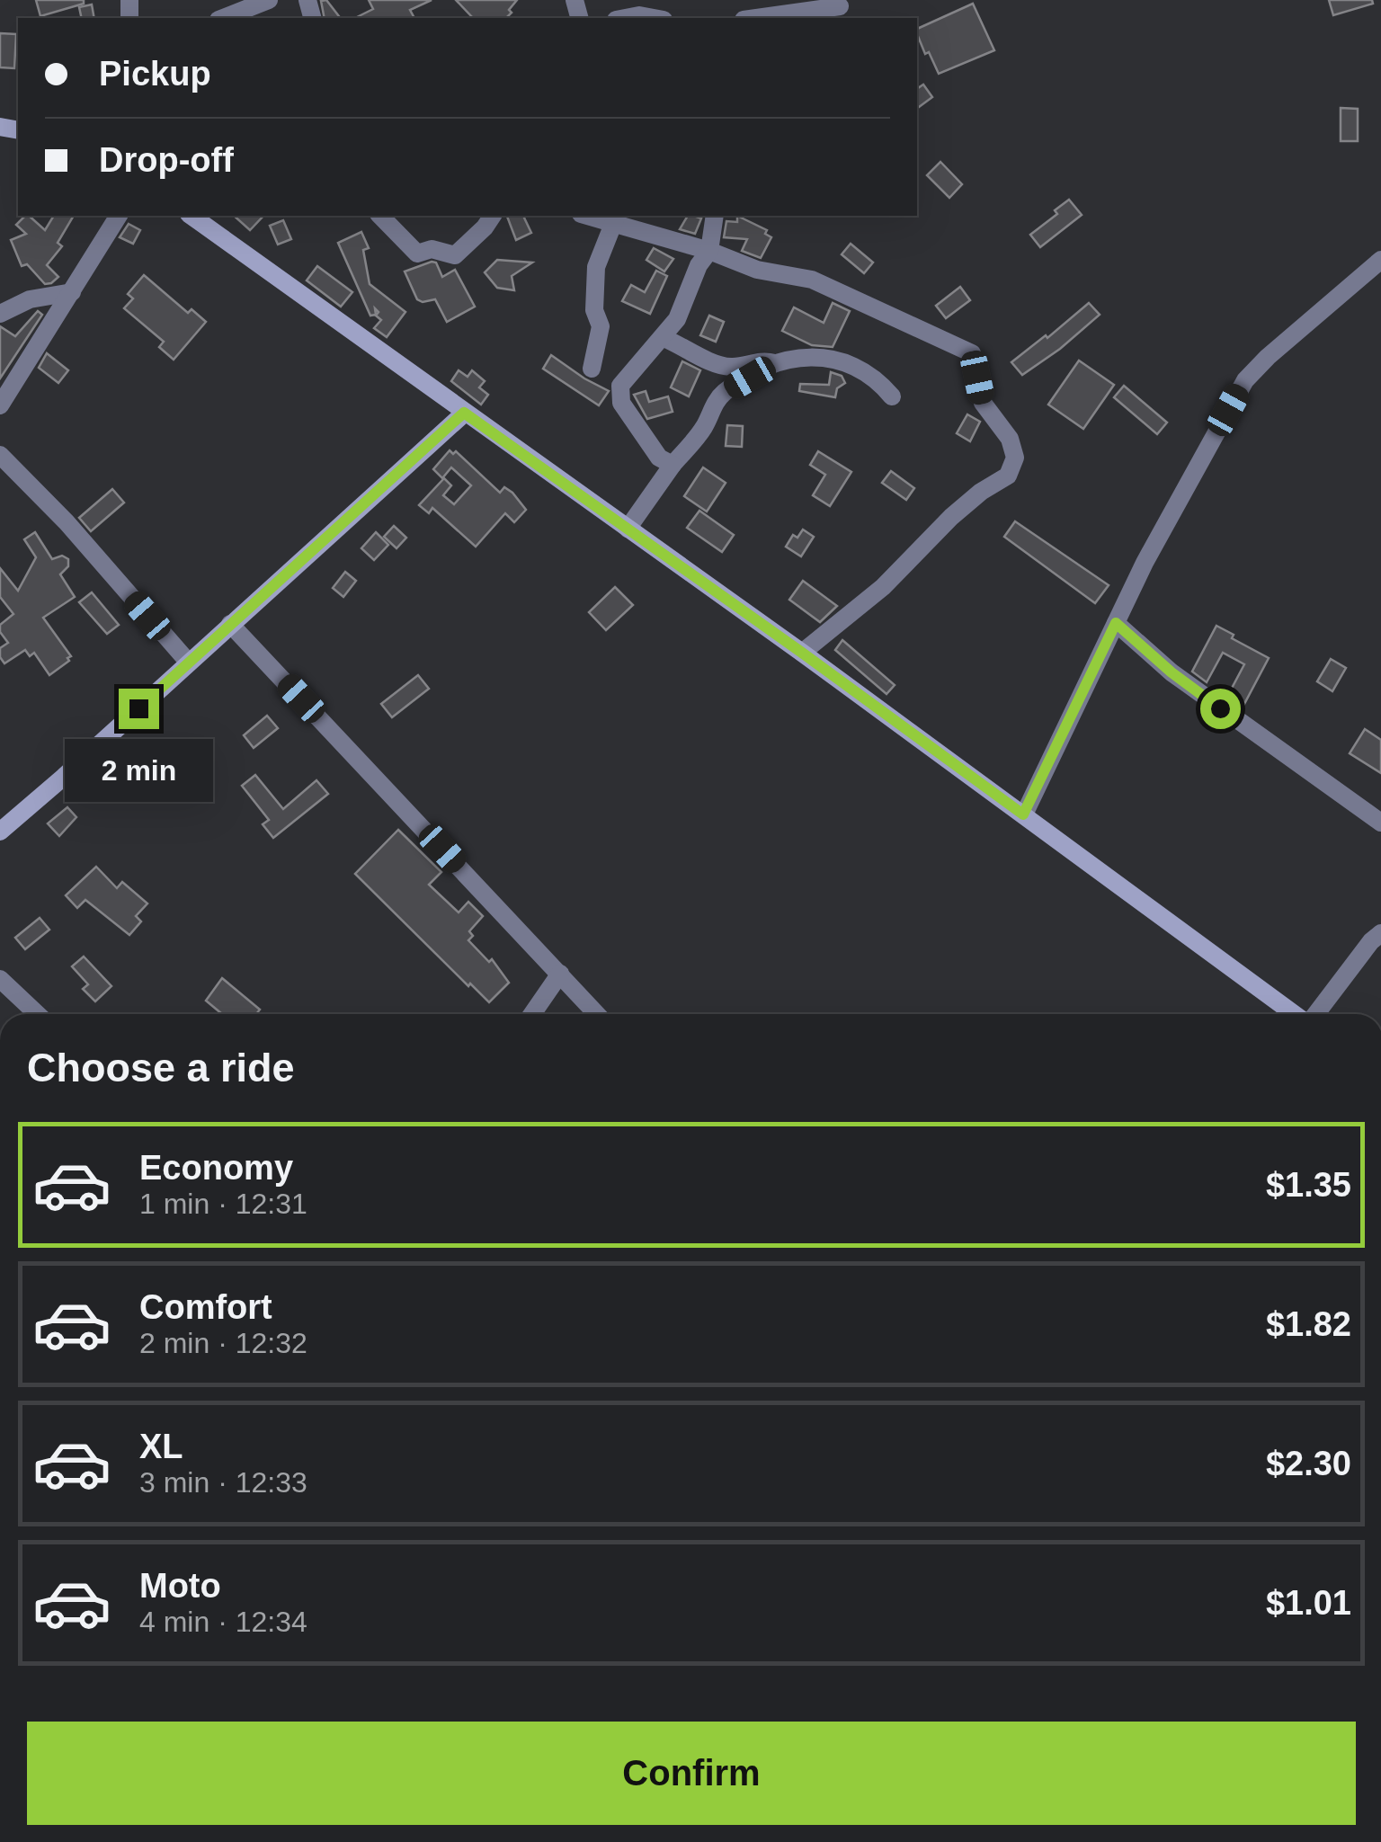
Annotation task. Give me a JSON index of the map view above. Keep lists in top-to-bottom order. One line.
{"page":{"banner":["Pickup","Drop-off"],"bubble":"2 min","heading":"Choose a ride","list":[{"name":"Economy","note":"1 min · 12:31","value":"$1.35"},{"name":"Comfort","note":"2 min · 12:32","value":"$1.82"},{"name":"XL","note":"3 min · 12:33","value":"$2.30"},{"name":"Moto","note":"4 min · 12:34","value":"$1.01"}],"buttons":"Confirm"}}
